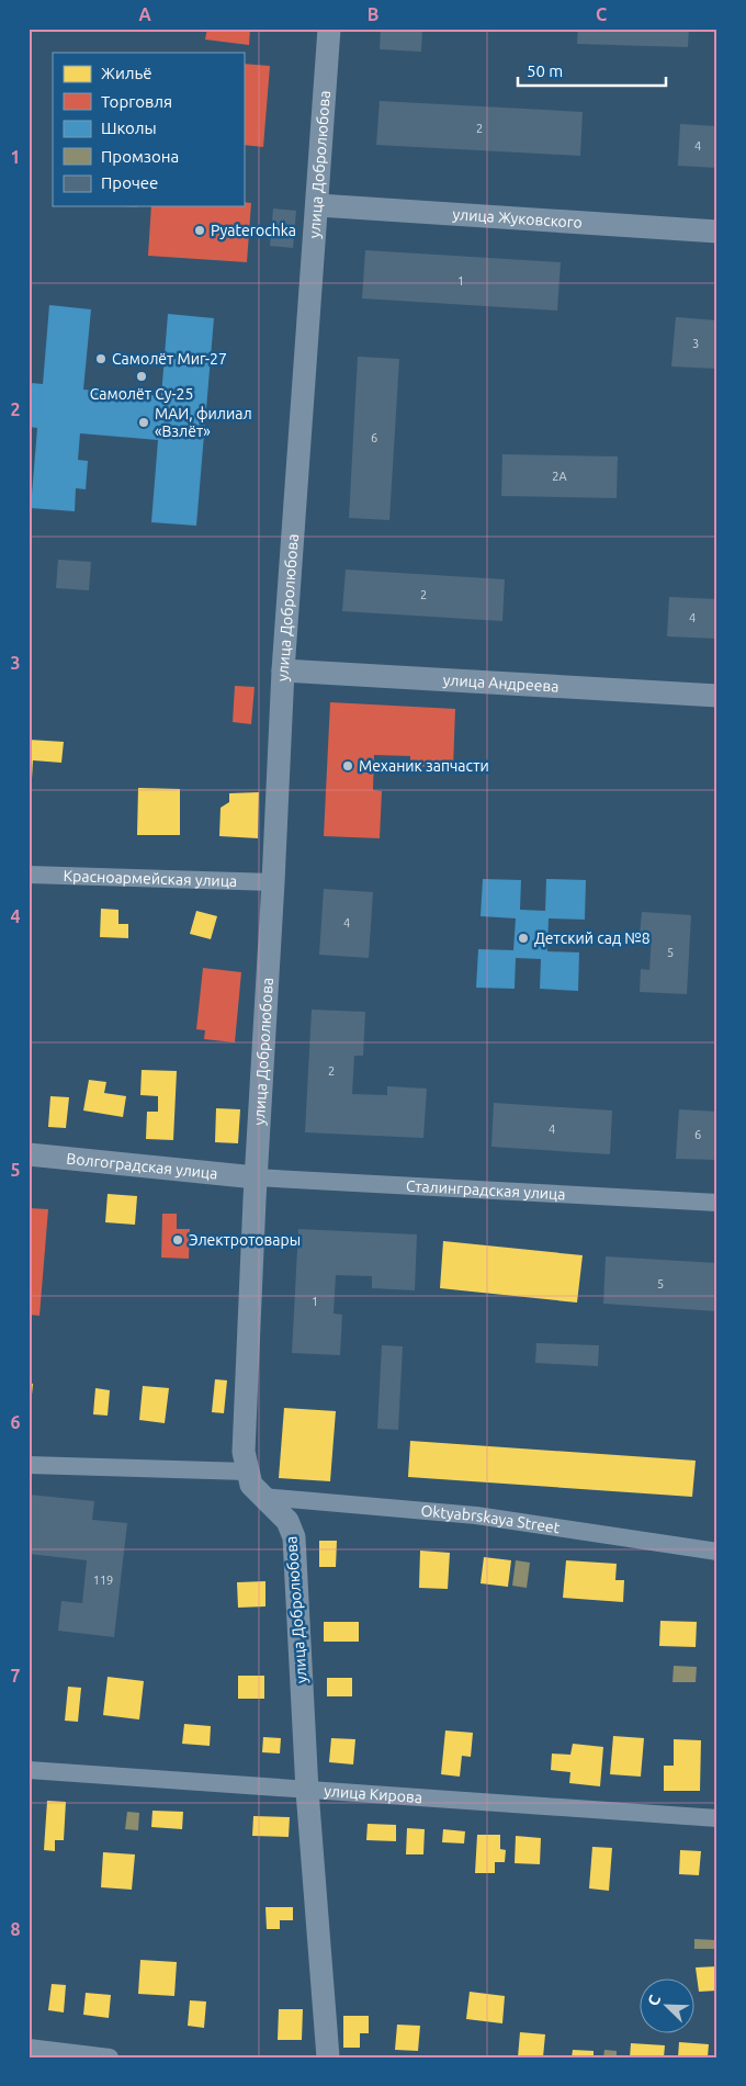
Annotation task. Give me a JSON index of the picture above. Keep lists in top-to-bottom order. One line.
{"streets":{"street":["улица Добролюбова","улица Жуковского","улица Андреева","Красноармейская улица","Волгоградская улица","Сталинградская улица","Oktyabrskaya Street","улица Кирова"]},"crossings":[["улица Добролюбова","улица Жуковского"],["улица Добролюбова","улица Андреева"],["улица Добролюбова","Красноармейская улица"],["улица Добролюбова","Волгоградская улица"],["улица Добролюбова","Сталинградская улица"],["улица Добролюбова","Oktyabrskaya Street"],["улица Добролюбова","улица Кирова"],["Волгоградская улица","Сталинградская улица"]],"places":["Pyaterochka","Самолёт Миг-27","Самолёт Су-25","МАИ, филиал «Взлёт»","Механик запчасти","Детский сад №8","Электротовары"],"house_numbers":["2","4","1","3","6","2А","2","4","4","5","2","4","6","5","1","119"],"legend":["Жильё","Торговля","Школы","Промзона","Прочее"],"scale_bar":"50 m","north":"top left","grid":{"columns":["A","B","C"],"rows":["1","2","3","4","5","6","7","8"]}}
